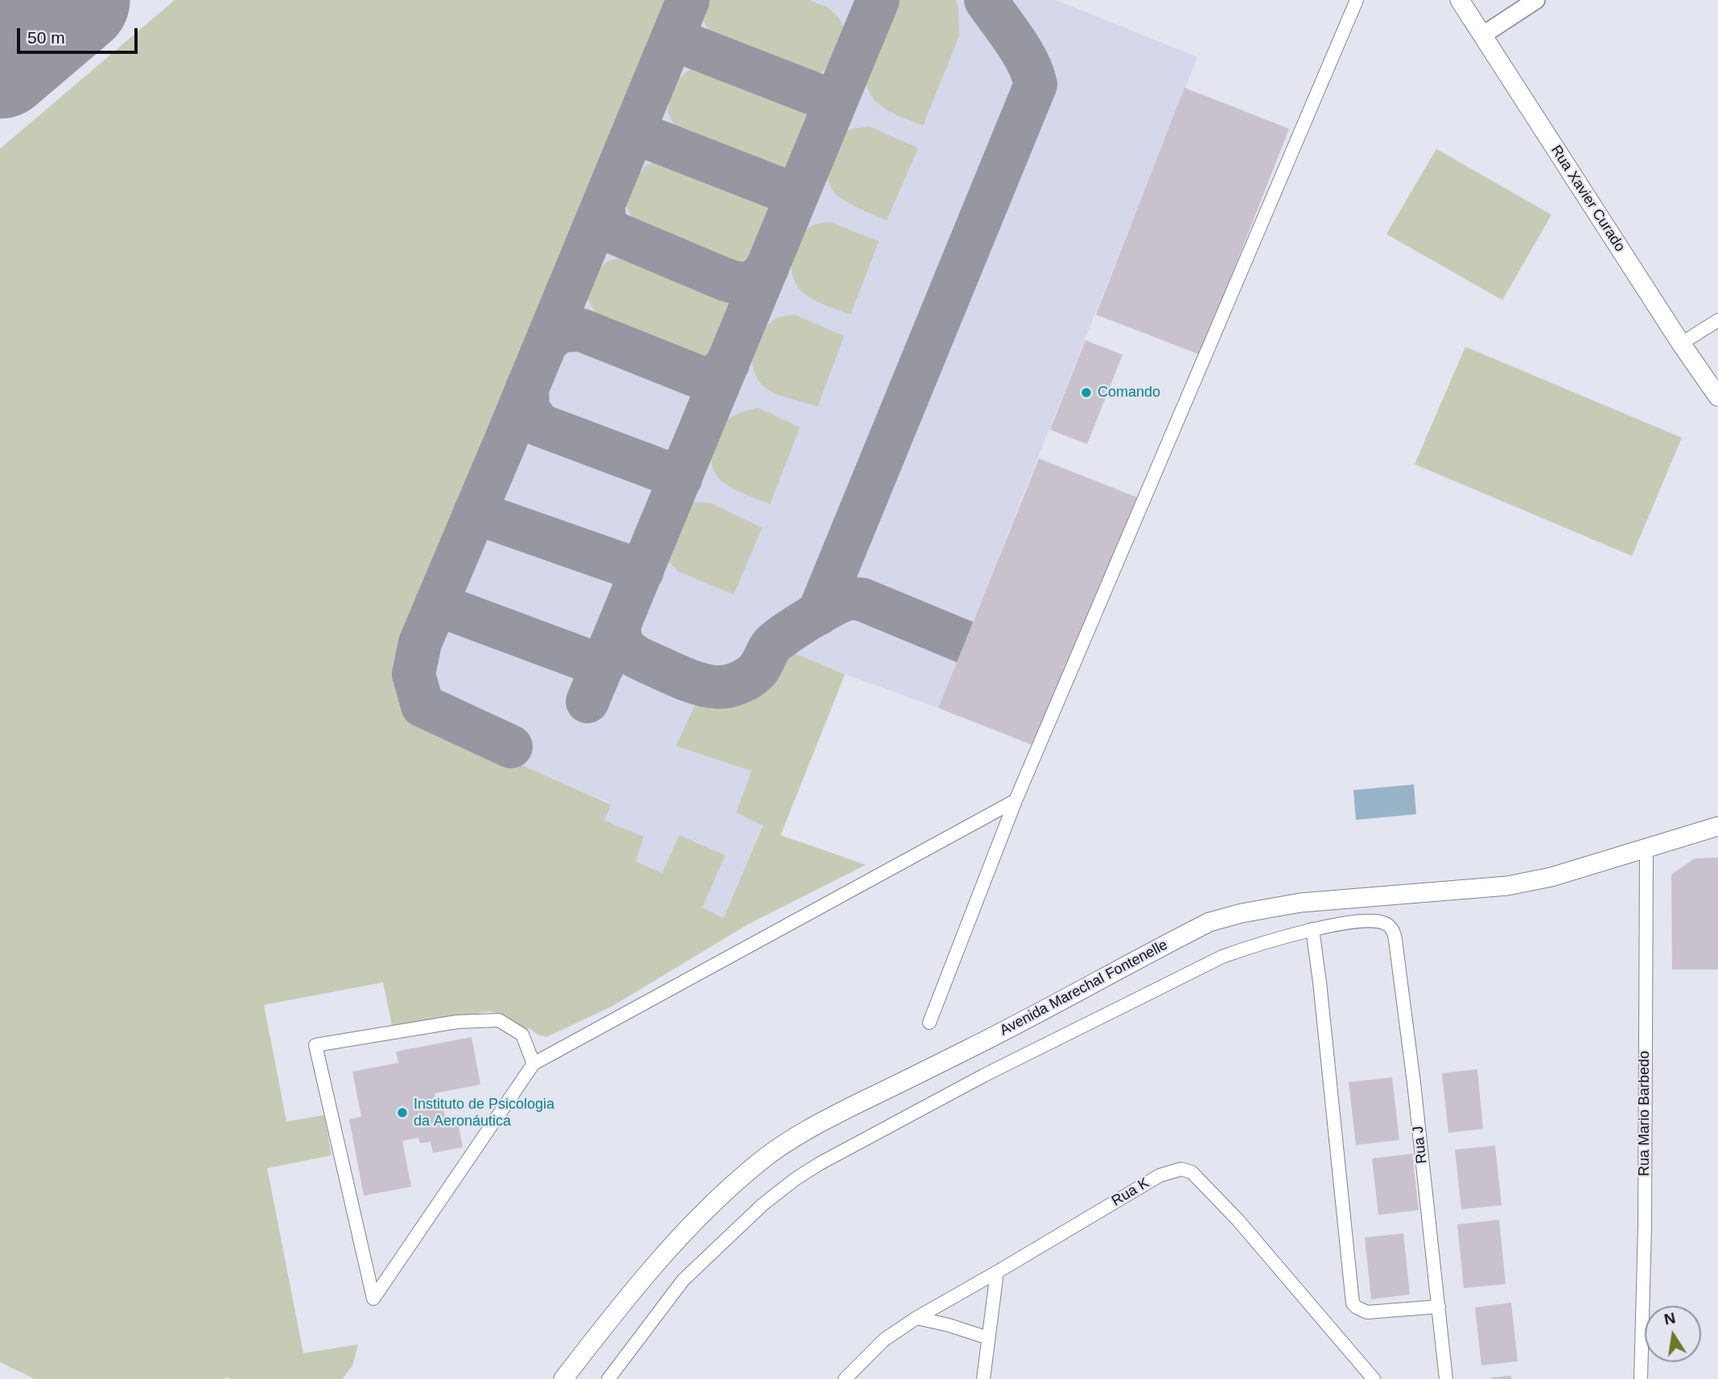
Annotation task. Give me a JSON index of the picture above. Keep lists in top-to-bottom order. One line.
{"streets":{"main road":["Rua Xavier Curado","Avenida Marechal Fontenelle"],"street":["Rua Mario Barbedo","Rua J","Rua K"]},"crossings":[["Avenida Marechal Fontenelle","Rua Mario Barbedo"]],"places":["Comando","Instituto de Psicologia da Aeronáutica"],"scale_bar":"50 m","north":"top"}
